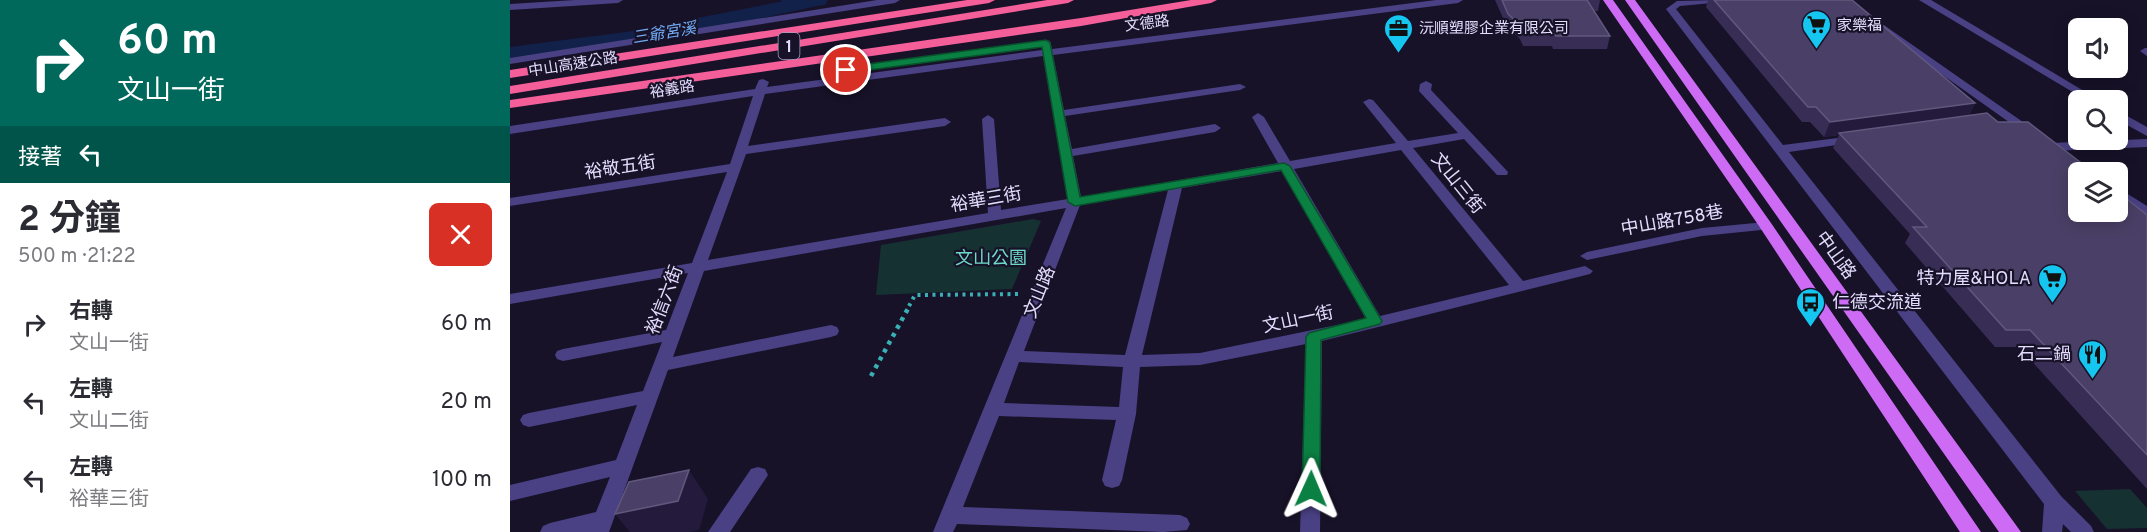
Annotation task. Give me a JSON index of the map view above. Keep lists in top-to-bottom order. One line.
{"streets":{"highway":["1","中山高速公路"],"main road":["中山路"],"street":["文德路","裕義路","裕敬五街","文山三街","裕華三街","中山路758巷","文山路","裕信六街","文山一街"]},"crossings":[["文德路","裕義路"],["裕義路","裕信六街"],["裕敬五街","裕信六街"],["文山三街","裕華三街"],["文山三街","文山一街"],["裕華三街","文山路"],["裕華三街","裕信六街"],["中山路758巷","文山一街"],["文山路","文山一街"]],"water":["三爺宮溪"],"parks":["文山公園"],"places":{"supermarket":["家樂福","特力屋&HOLA"],"office":["沅順塑膠企業有限公司"],"bus stop":["仁德交流道"],"restaurant":["石二鍋"]},"page":{"turn":["60 m","文山一街"],"then":"接著","heading":["2 分鐘","500 m · 21:22"],"list":[{"name":"右轉","note":"文山一街","value":"60 m"},{"name":"左轉","note":"文山二街","value":"20 m"},{"name":"左轉","note":"裕華三街","value":"100 m"}]}}
